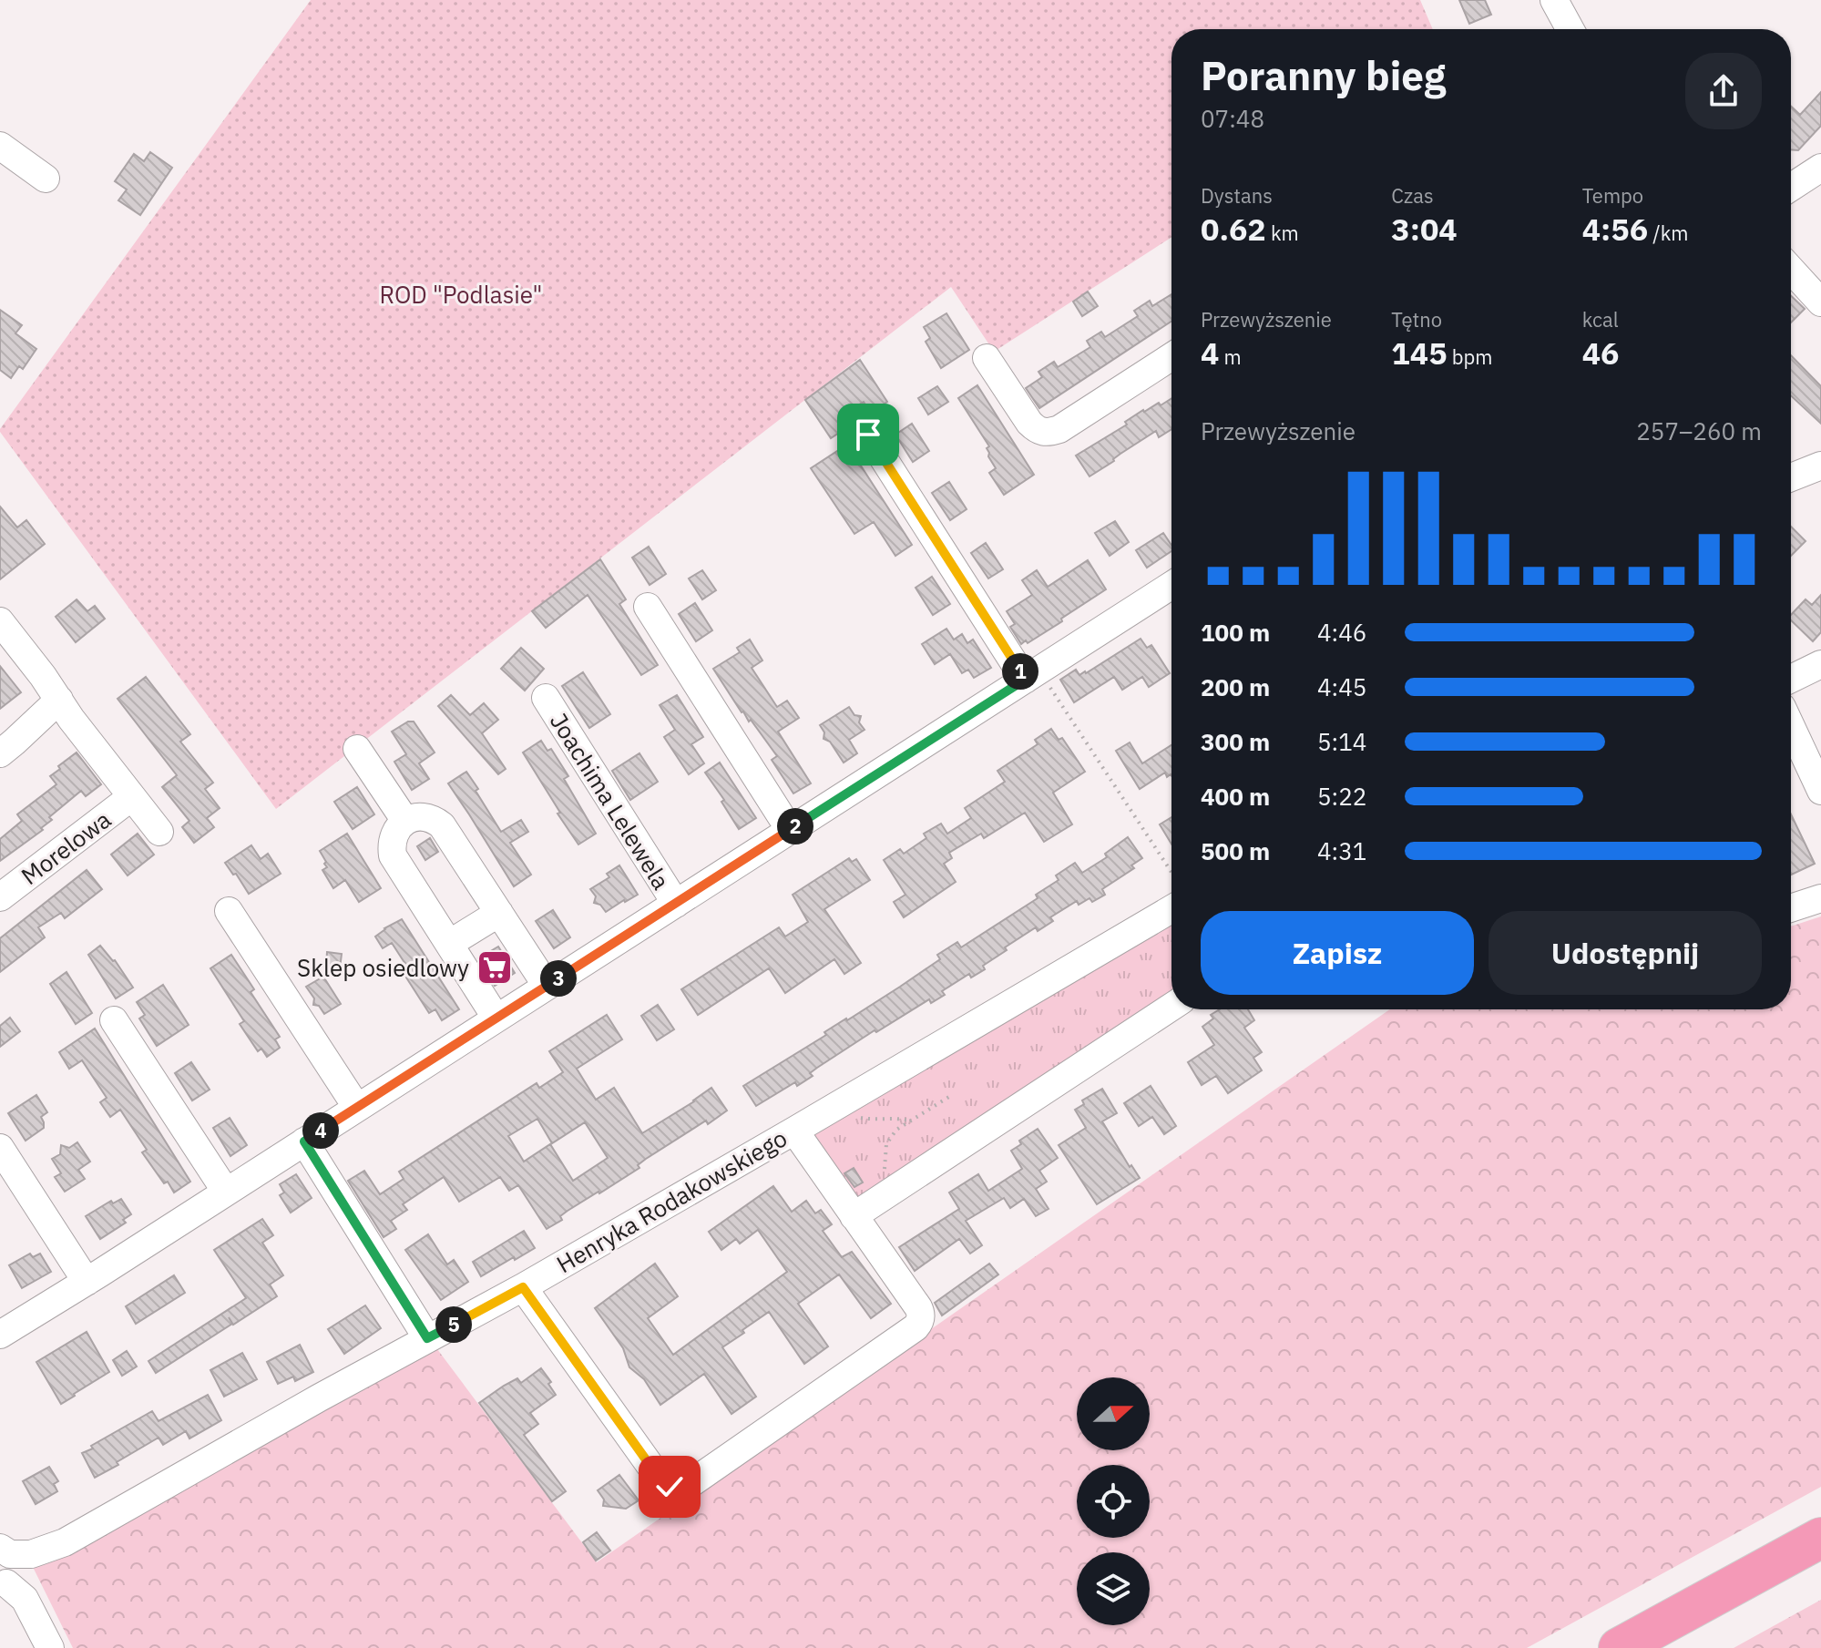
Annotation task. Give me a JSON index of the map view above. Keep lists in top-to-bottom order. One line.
{"streets":{"street":["Joachima Lelewela","Morelowa","Henryka Rodakowskiego"]},"parks":["ROD \"Podlasie\""],"places":{"supermarket":["Sklep osiedlowy"]},"north":"right","page":{"heading":["Poranny bieg","07:48"],"stats":[["Dystans","0.62 km"],["Czas","3:04"],["Tempo","4:56 /km"],["Przewyższenie","4 m"],["Tętno","145 bpm"],["kcal","46"]],"chart":["Przewyższenie","257–260 m"],"list":[{"name":"100 m","note":"4:46"},{"name":"200 m","note":"4:45"},{"name":"300 m","note":"5:14"},{"name":"400 m","note":"5:22"},{"name":"500 m","note":"4:31"}],"pins":["1","2","3","4","5"],"buttons":["Zapisz","Udostępnij"]}}
